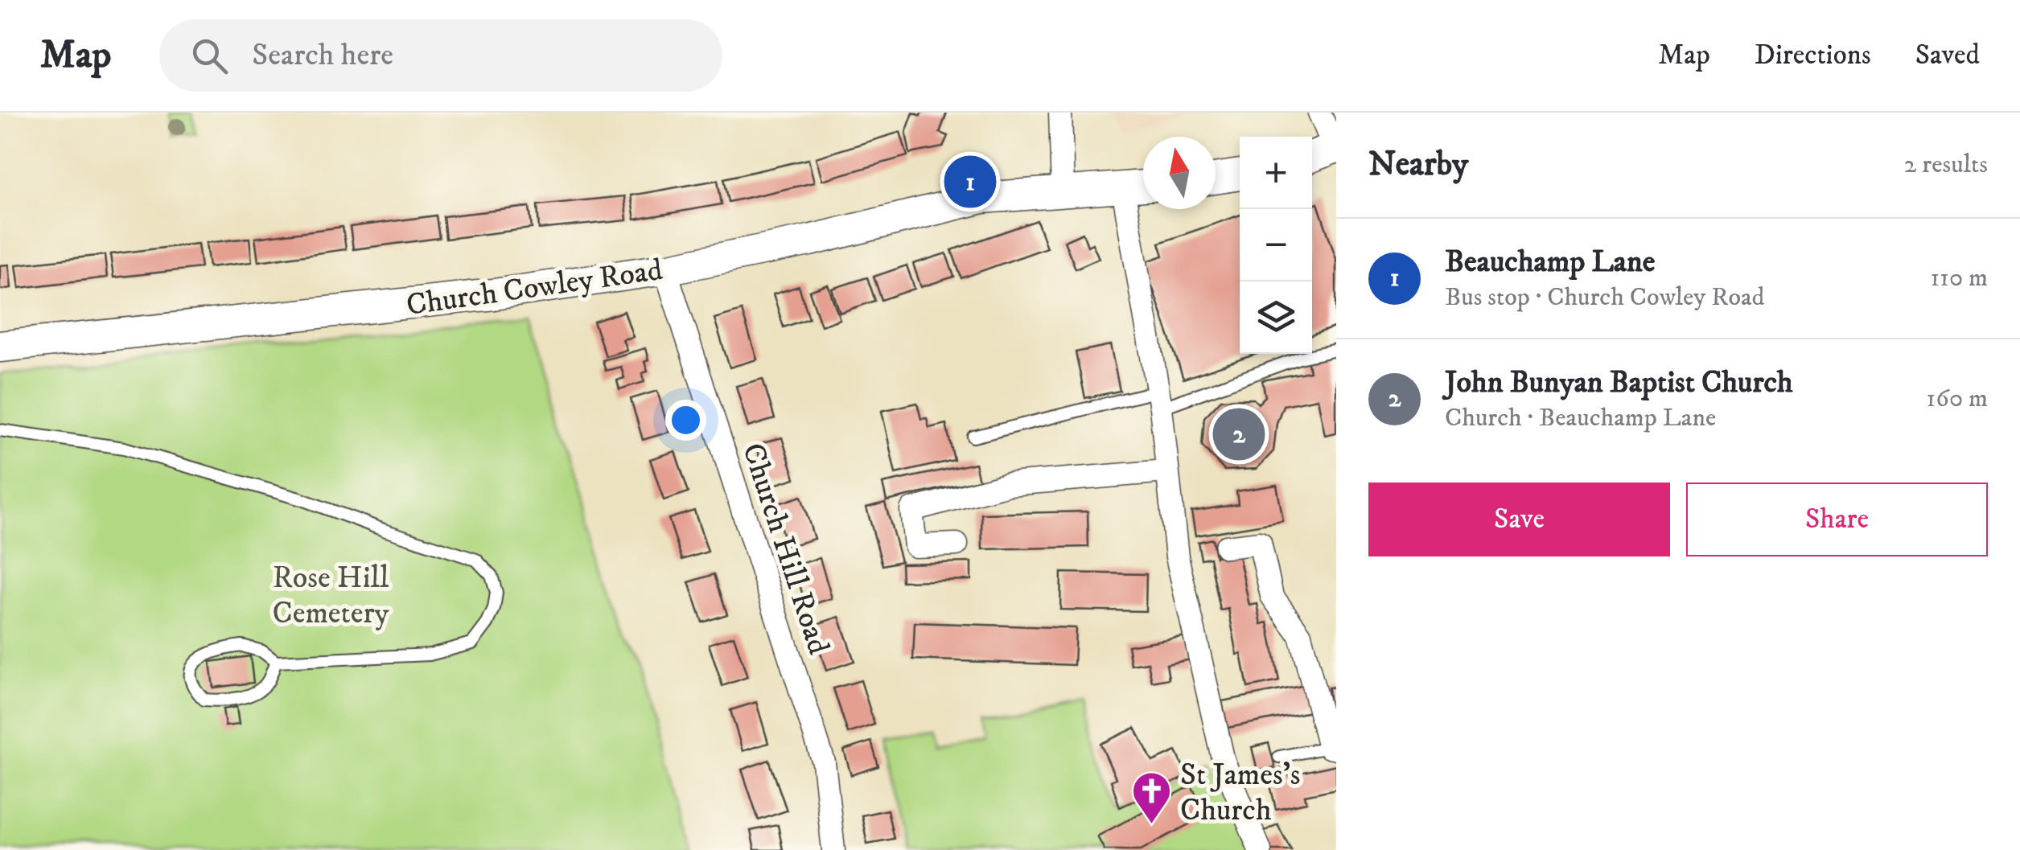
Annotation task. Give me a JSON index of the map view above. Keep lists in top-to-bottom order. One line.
{"streets":{"main road":["Church Cowley Road"],"street":["Church Hill Road"]},"crossings":[["Church Cowley Road","Church Hill Road"]],"parks":["Rose Hill Cemetery"],"places":{"church":["St James's Church"]},"north":"top","page":{"header":"Map","search":"Search here","nav":["Map","Directions","Saved"],"heading":["Nearby","2 results"],"map_buttons":["+","−"],"pins":["1","2"],"list":[{"mark":"1","name":"Beauchamp Lane","note":"Bus stop · Church Cowley Road","value":"110 m"},{"mark":"2","name":"John Bunyan Baptist Church","note":"Church · Beauchamp Lane","value":"160 m"}],"buttons":["Save","Share"]}}
